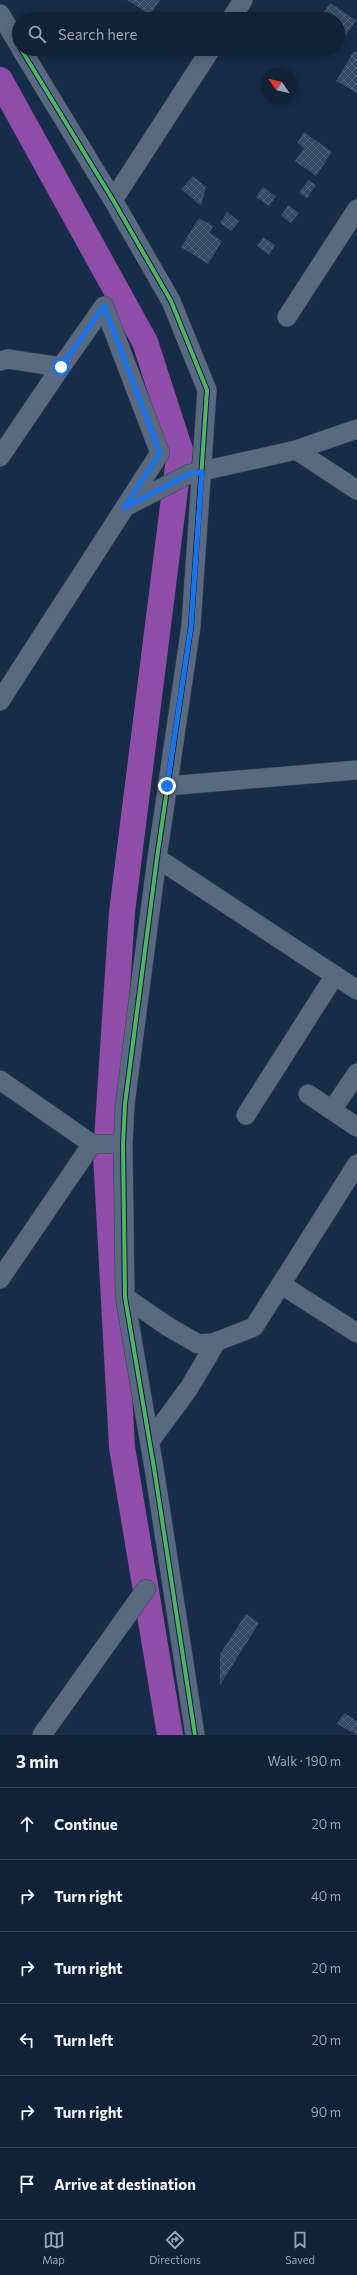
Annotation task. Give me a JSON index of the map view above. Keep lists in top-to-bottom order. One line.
{"north":"top left","page":{"search":"Search here","heading":["3 min","Walk · 190 m"],"list":[["Continue","20 m"],["Turn right","40 m"],["Turn right","20 m"],["Turn left","20 m"],["Turn right","90 m"],"Arrive at destination"],"nav":["Map","Directions","Saved"]}}
